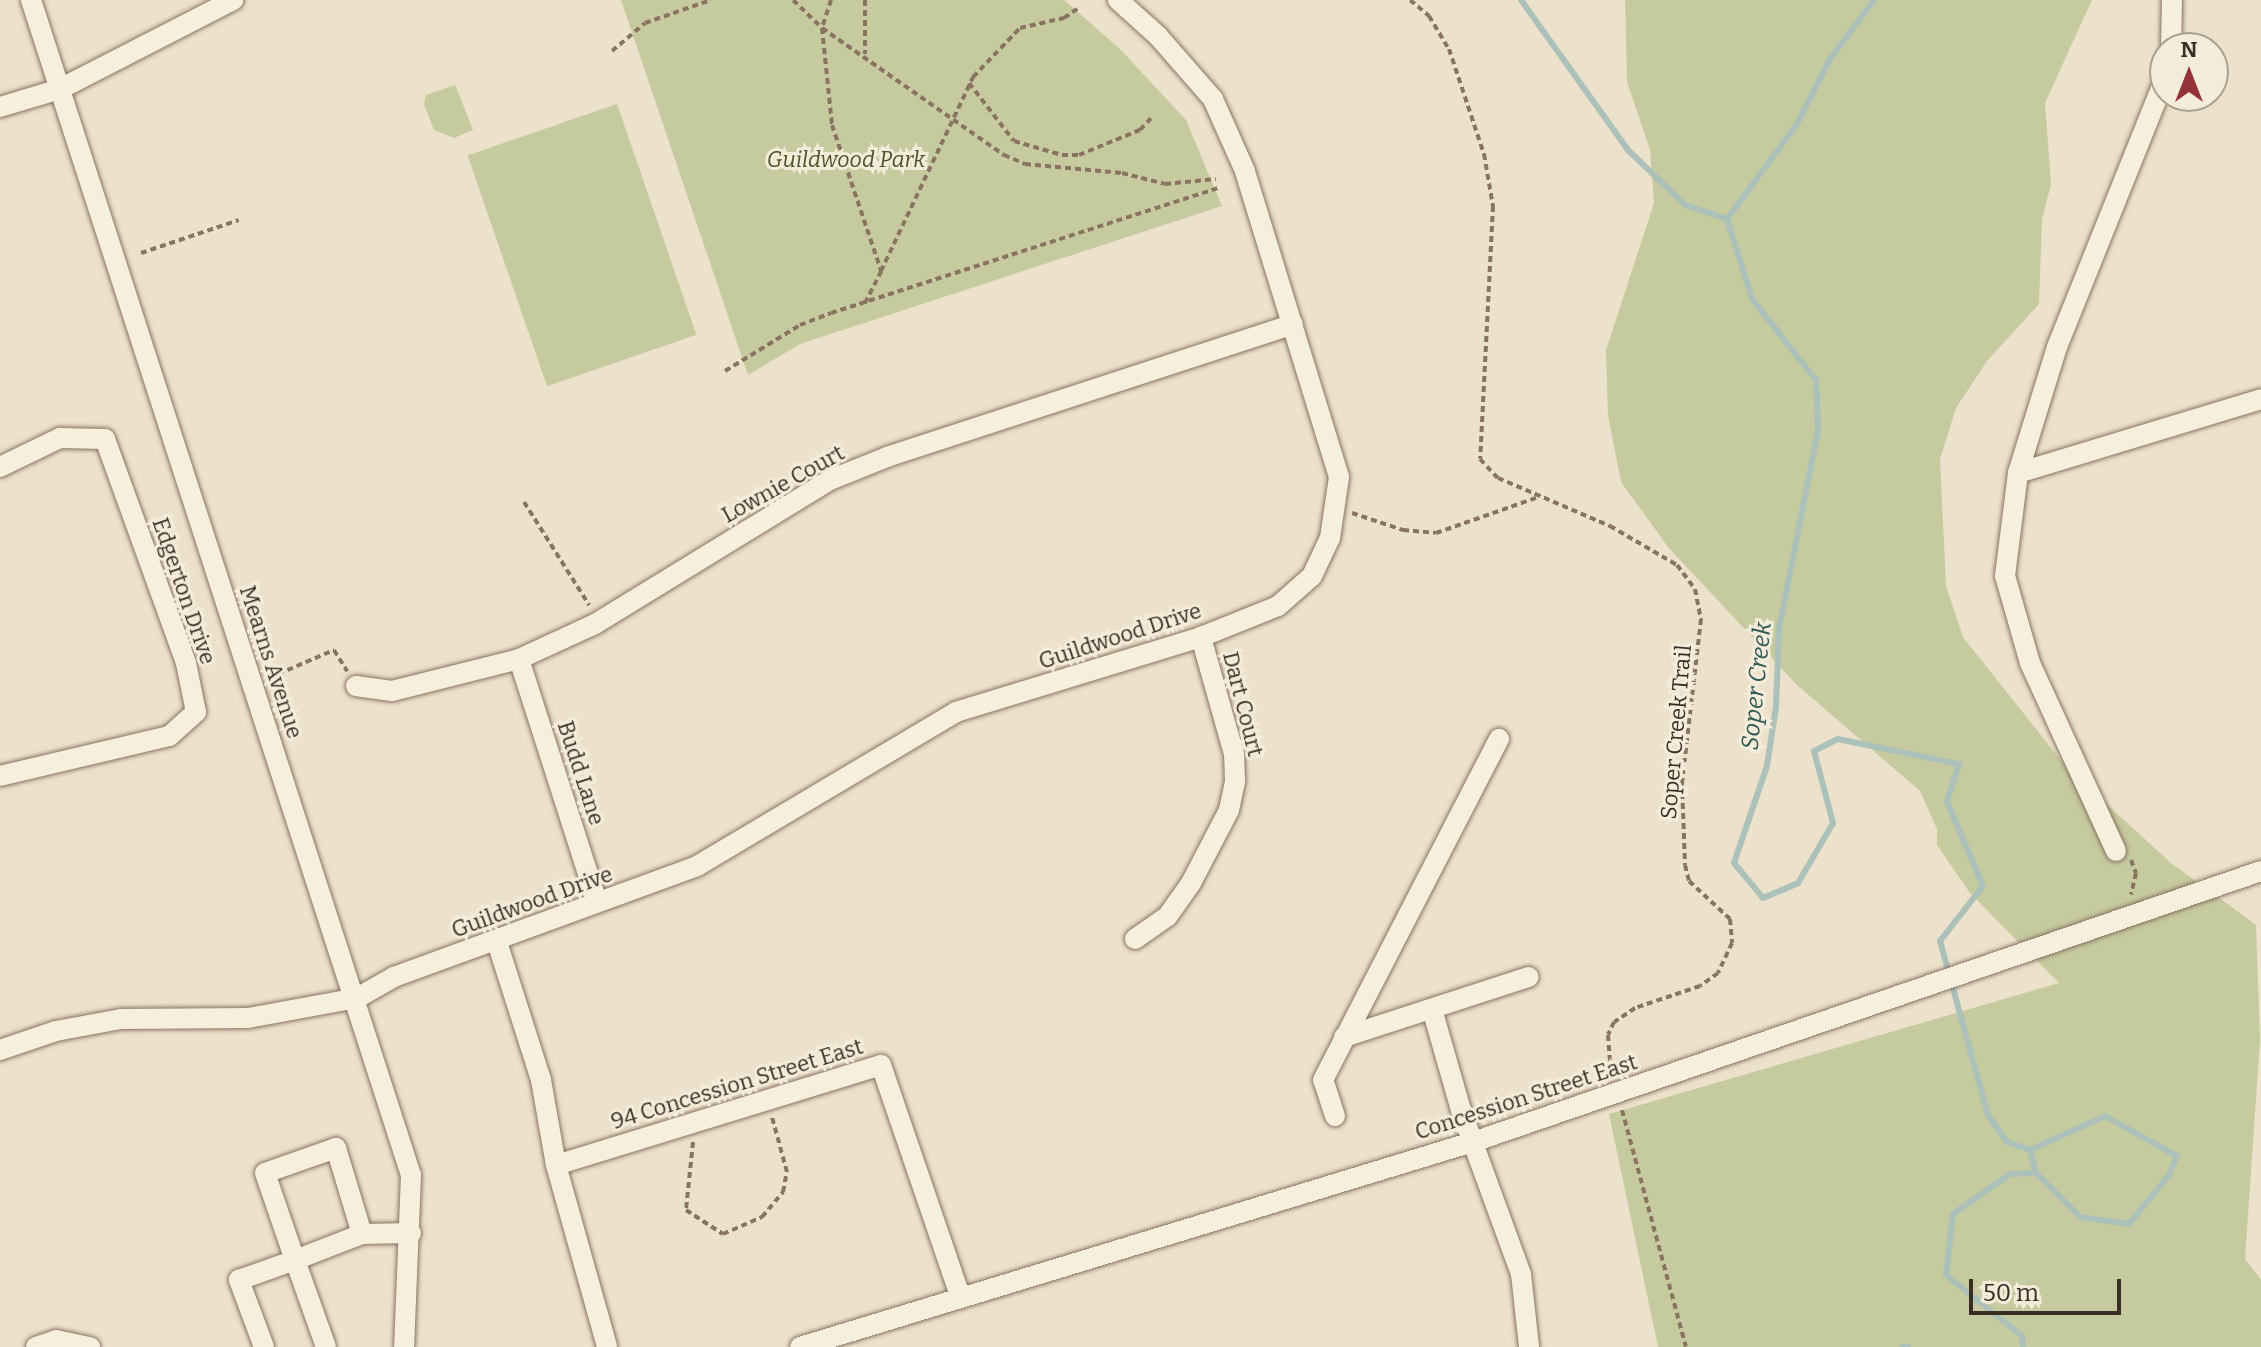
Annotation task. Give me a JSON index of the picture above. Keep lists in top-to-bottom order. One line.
{"streets":{"street":["Lownie Court","Edgerton Drive","Guildwood Drive","Mearns Avenue","Dart Court","Budd Lane","94 Concession Street East","Concession Street East"],"path":["Soper Creek Trail"]},"crossings":[["Lownie Court","Guildwood Drive"],["Lownie Court","Budd Lane"],["Guildwood Drive","Mearns Avenue"],["Guildwood Drive","Dart Court"],["Guildwood Drive","Budd Lane"],["Soper Creek Trail","Concession Street East"],["94 Concession Street East","Concession Street East"]],"water":["Soper Creek"],"parks":["Guildwood Park"],"scale_bar":"50 m","north":"top"}
